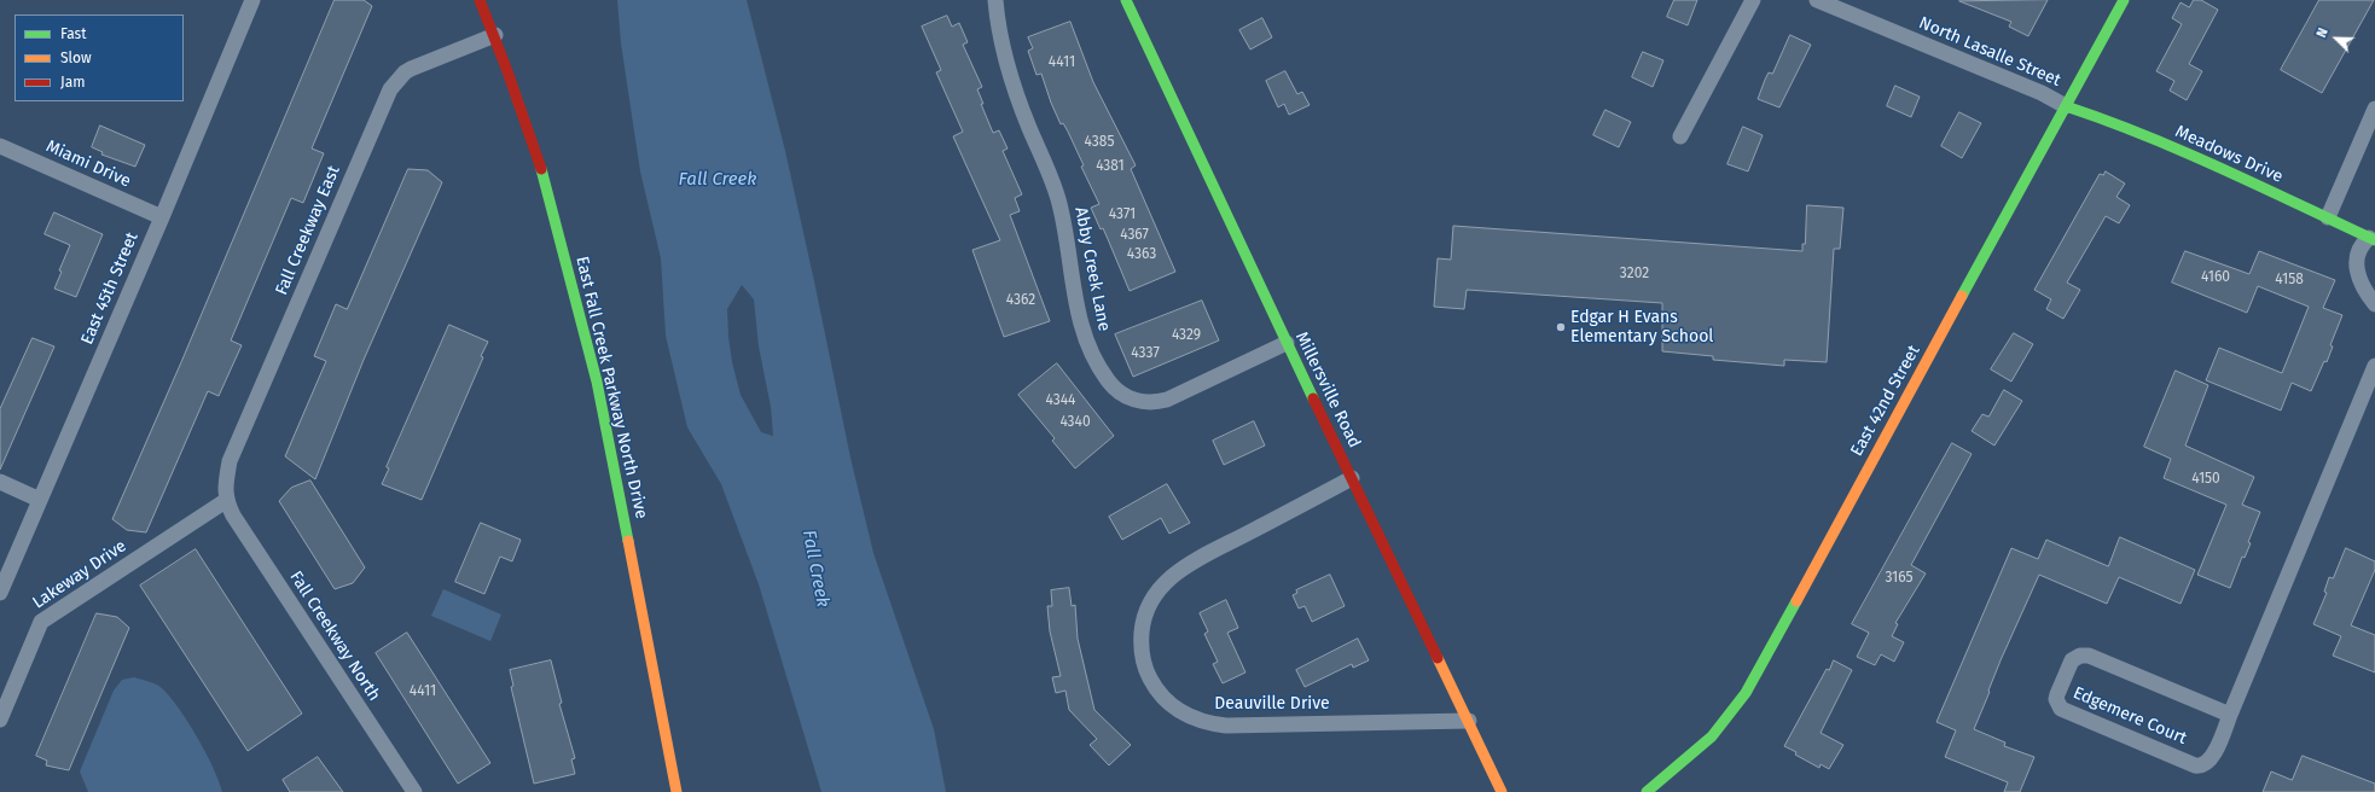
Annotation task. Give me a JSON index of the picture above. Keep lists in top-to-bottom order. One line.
{"streets":{"street":["North Lasalle Street","Meadows Drive","Miami Drive","Fall Creekway East","Abby Creek Lane","East 45th Street","East Fall Creek Parkway North Drive","Millersville Road","East 42nd Street","Lakeway Drive","Fall Creekway North","Deauville Drive","Edgemere Court"]},"crossings":[["North Lasalle Street","Meadows Drive"],["North Lasalle Street","East 42nd Street"],["Meadows Drive","East 42nd Street"],["Miami Drive","East 45th Street"],["Fall Creekway East","East Fall Creek Parkway North Drive"],["Fall Creekway East","Lakeway Drive"],["Fall Creekway East","Fall Creekway North"],["Abby Creek Lane","Millersville Road"],["Millersville Road","Deauville Drive"],["Lakeway Drive","Fall Creekway North"]],"water":["Fall Creek"],"places":["Edgar H Evans Elementary School"],"house_numbers":["4411","4385","4381","4371","4367","4363","3202","4160","4158","4362","4329","4337","4344","4340","4150","3165","4411"],"legend":["Fast","Slow","Jam"],"north":"top left"}
